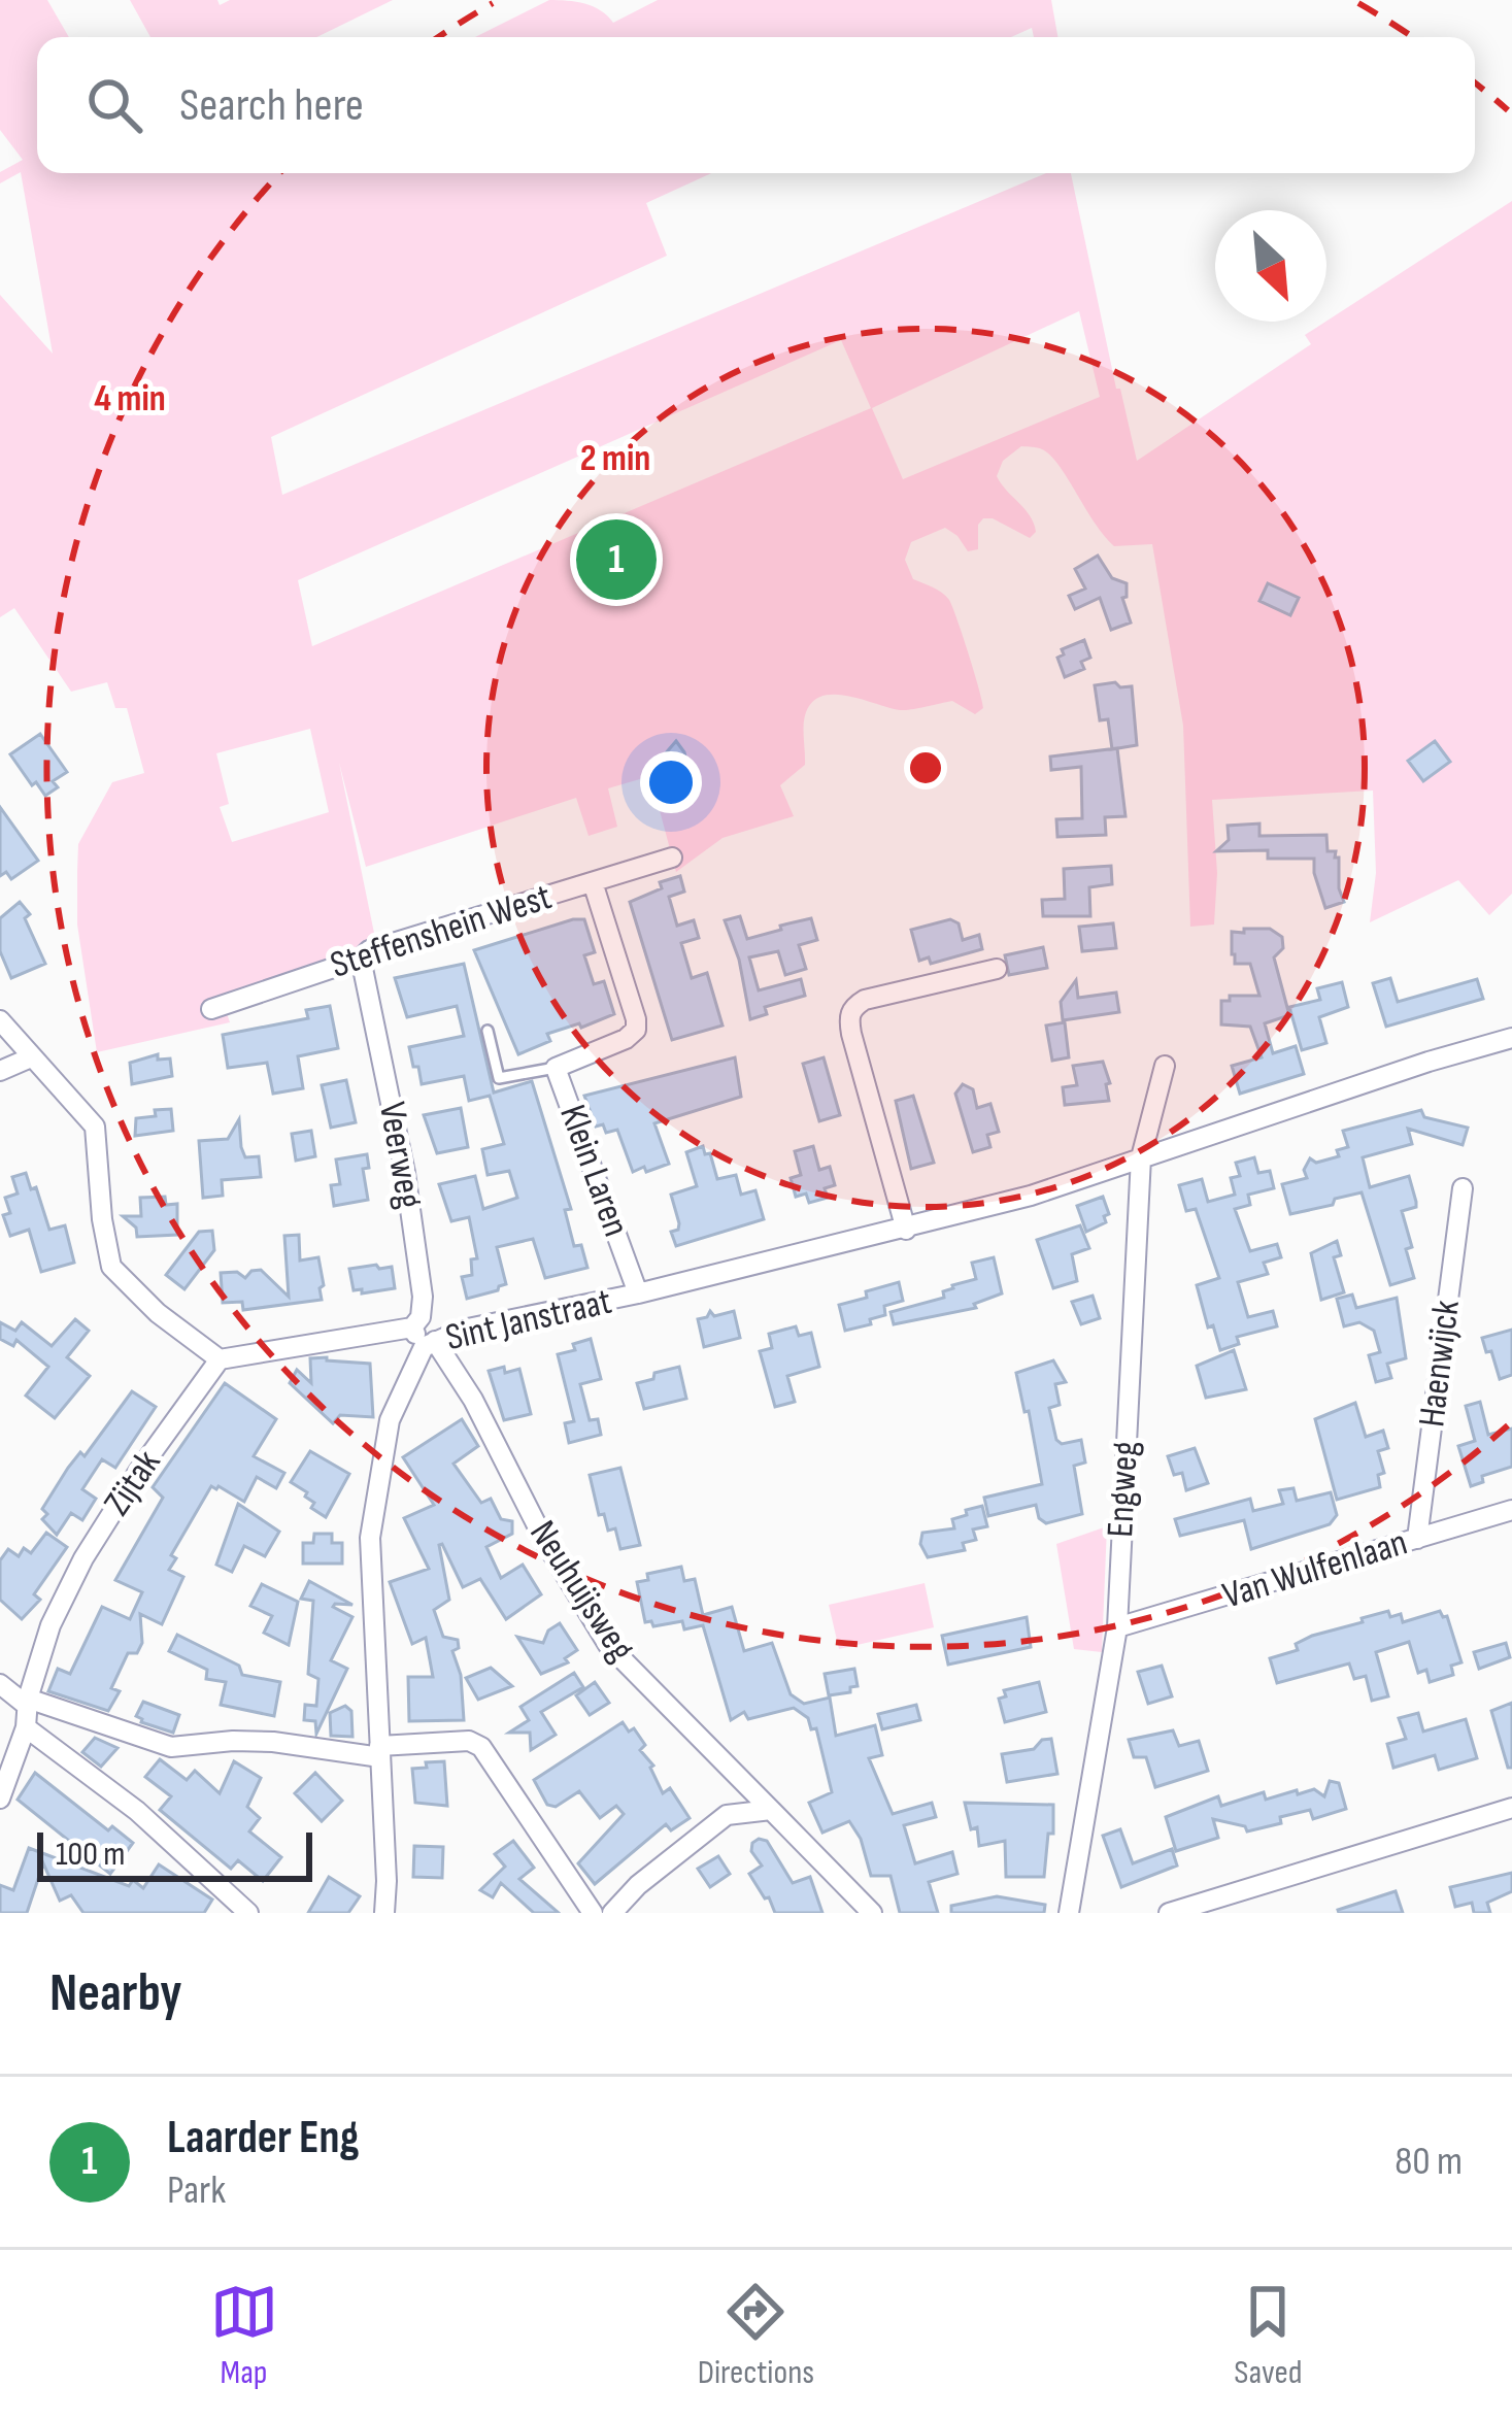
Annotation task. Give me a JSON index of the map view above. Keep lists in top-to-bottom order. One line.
{"streets":{"street":["Steffenshein West","Veerweg","Klein Laren","Sint Janstraat","Haenwijck","Zijtak","Engweg","Van Wulfenlaan","Neuhuijsweg"]},"crossings":[["Steffenshein West","Veerweg"],["Steffenshein West","Klein Laren"],["Klein Laren","Sint Janstraat"],["Sint Janstraat","Engweg"],["Sint Janstraat","Neuhuijsweg"],["Haenwijck","Van Wulfenlaan"],["Engweg","Van Wulfenlaan"]],"scale_bar":"100 m","north":"bottom right","page":{"search":"Search here","pins":"1","scale":"100 m","heading":"Nearby","list":[{"mark":"1","name":"Laarder Eng","note":"Park","value":"80 m"}],"nav":["Map","Directions","Saved"]},"rings":["4 min","2 min"]}
